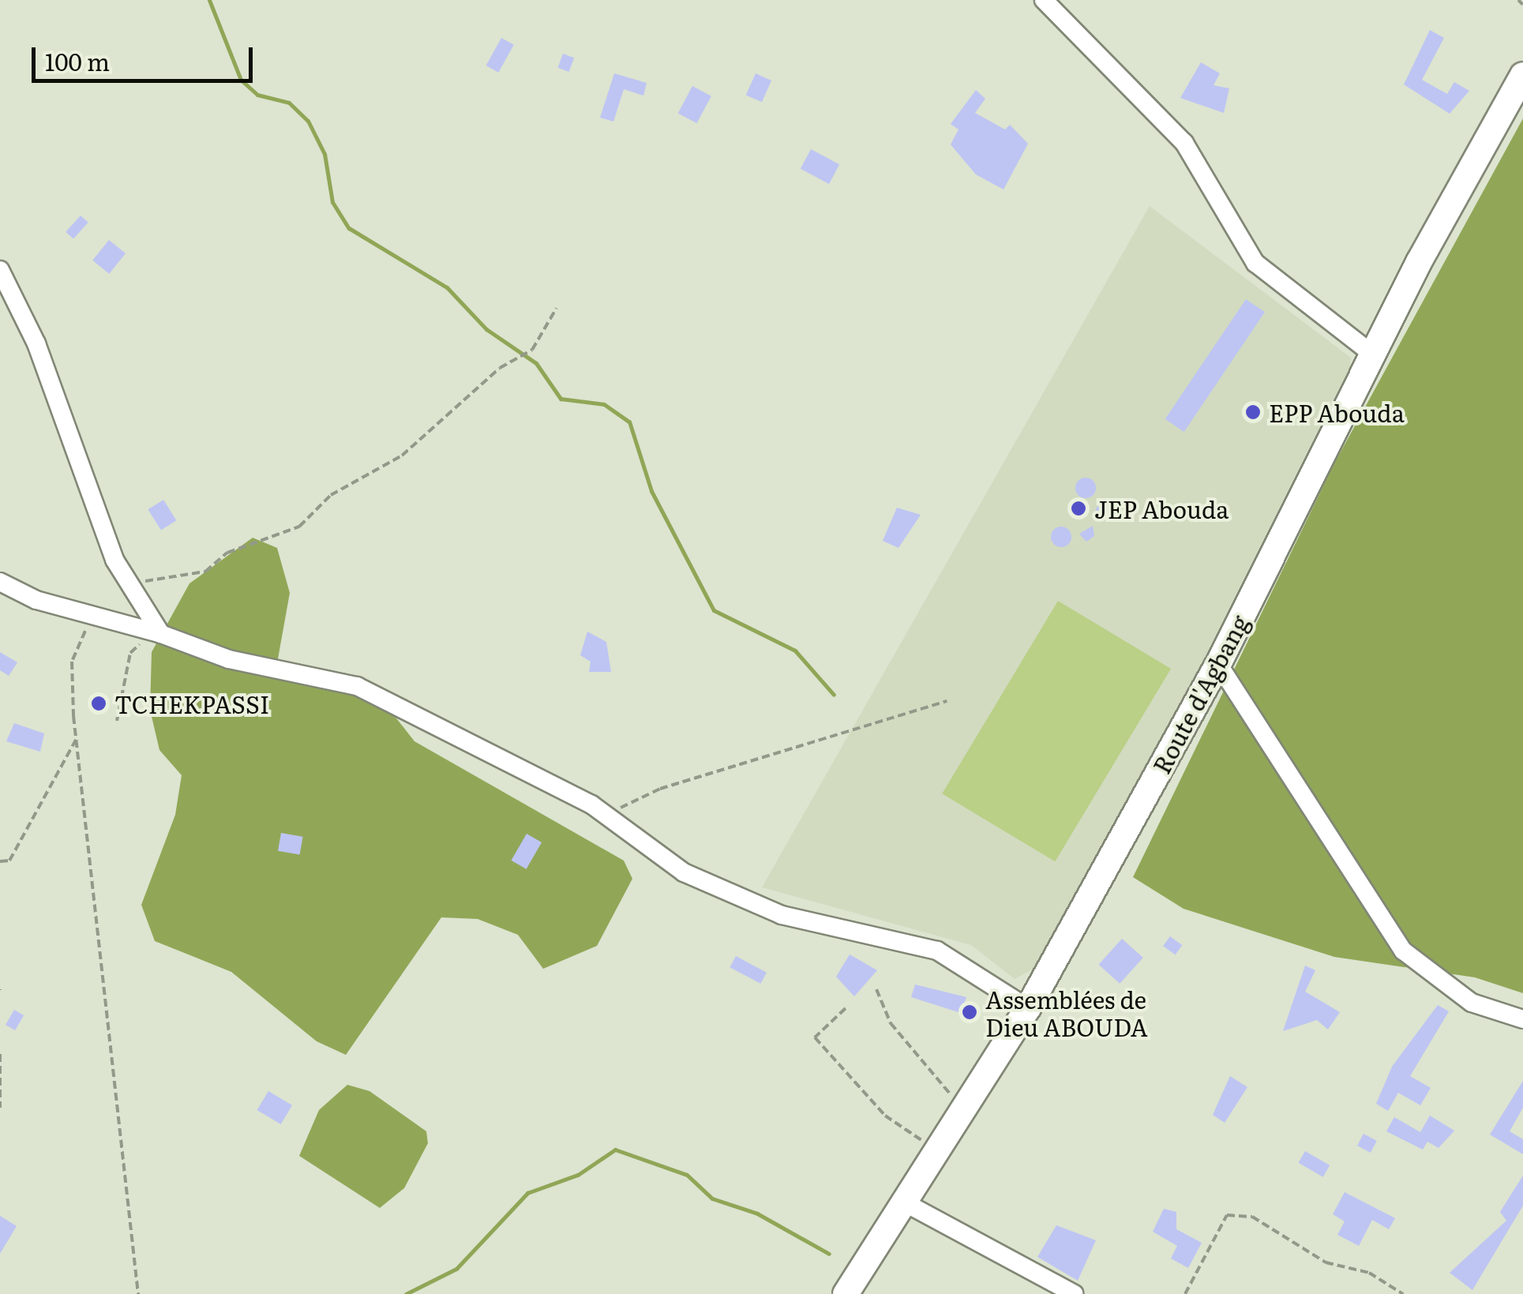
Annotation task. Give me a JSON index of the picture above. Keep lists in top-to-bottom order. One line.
{"streets":{"main road":["Route d'Agbang"]},"places":["EPP Abouda","JEP Abouda","TCHEKPASSI","Assemblées de Dieu ABOUDA"],"scale_bar":"100 m"}
